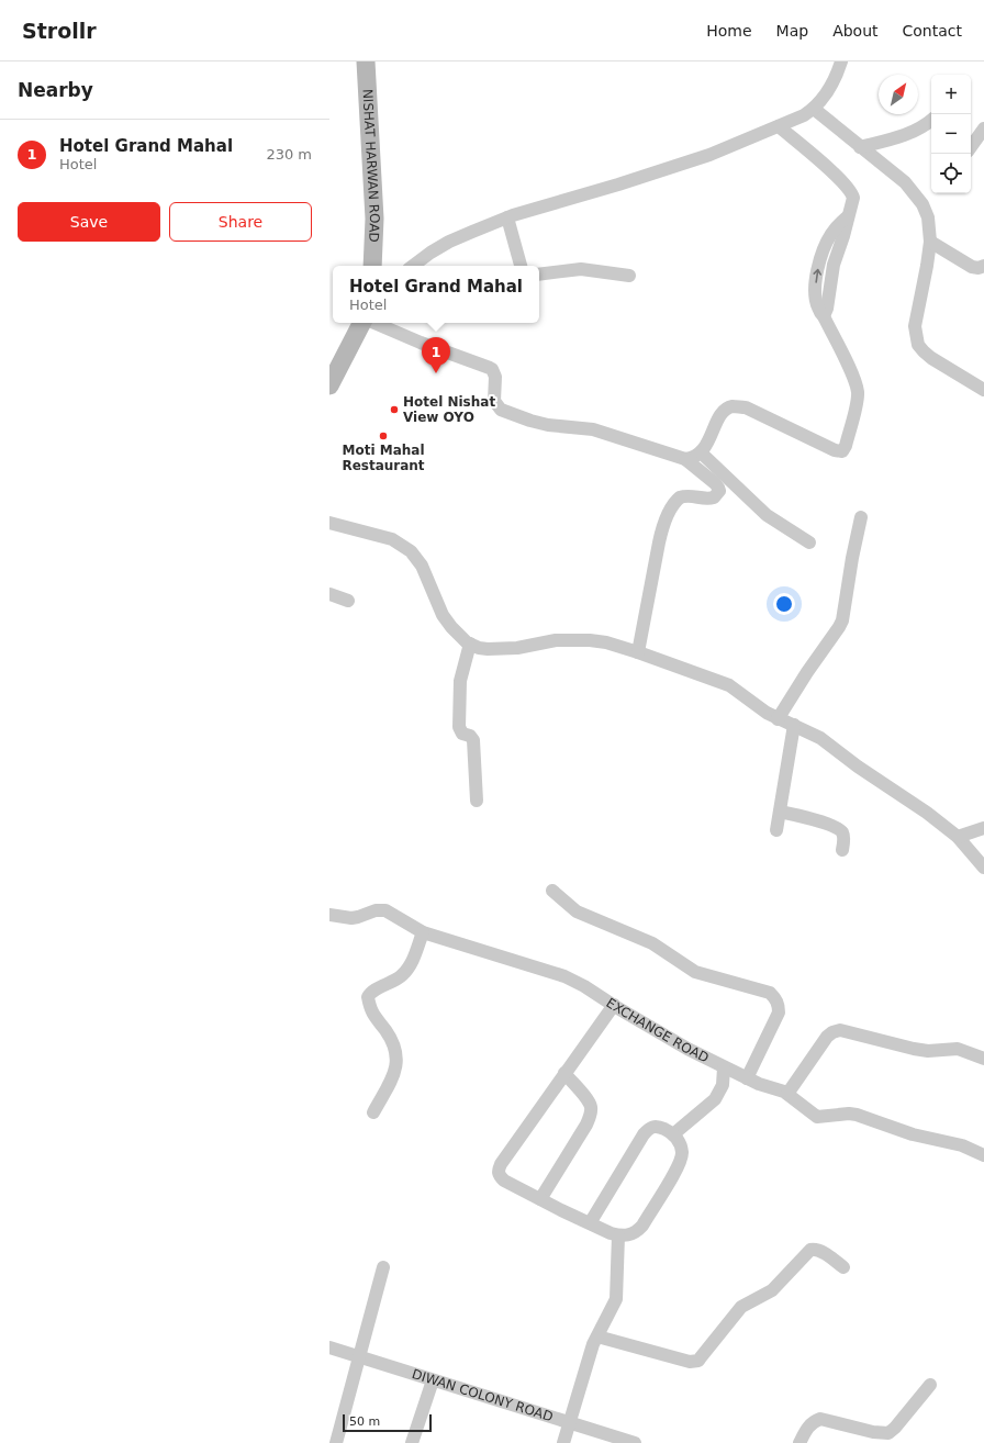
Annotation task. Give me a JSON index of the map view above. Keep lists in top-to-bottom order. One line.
{"streets":{"main road":["NISHAT HARWAN ROAD"],"street":["EXCHANGE ROAD","DIWAN COLONY ROAD"]},"places":["Hotel Nishat View OYO","Moti Mahal Restaurant"],"scale_bar":"50 m","north":"top right","page":{"header":"Strollr","nav":["Home","Map","About","Contact"],"heading":"Nearby","map_buttons":["+","−"],"list":[{"mark":"1","name":"Hotel Grand Mahal","note":"Hotel","value":"230 m"}],"buttons":["Save","Share"],"popup":["Hotel Grand Mahal","Hotel"],"pins":"1","scale":"50 m"}}
